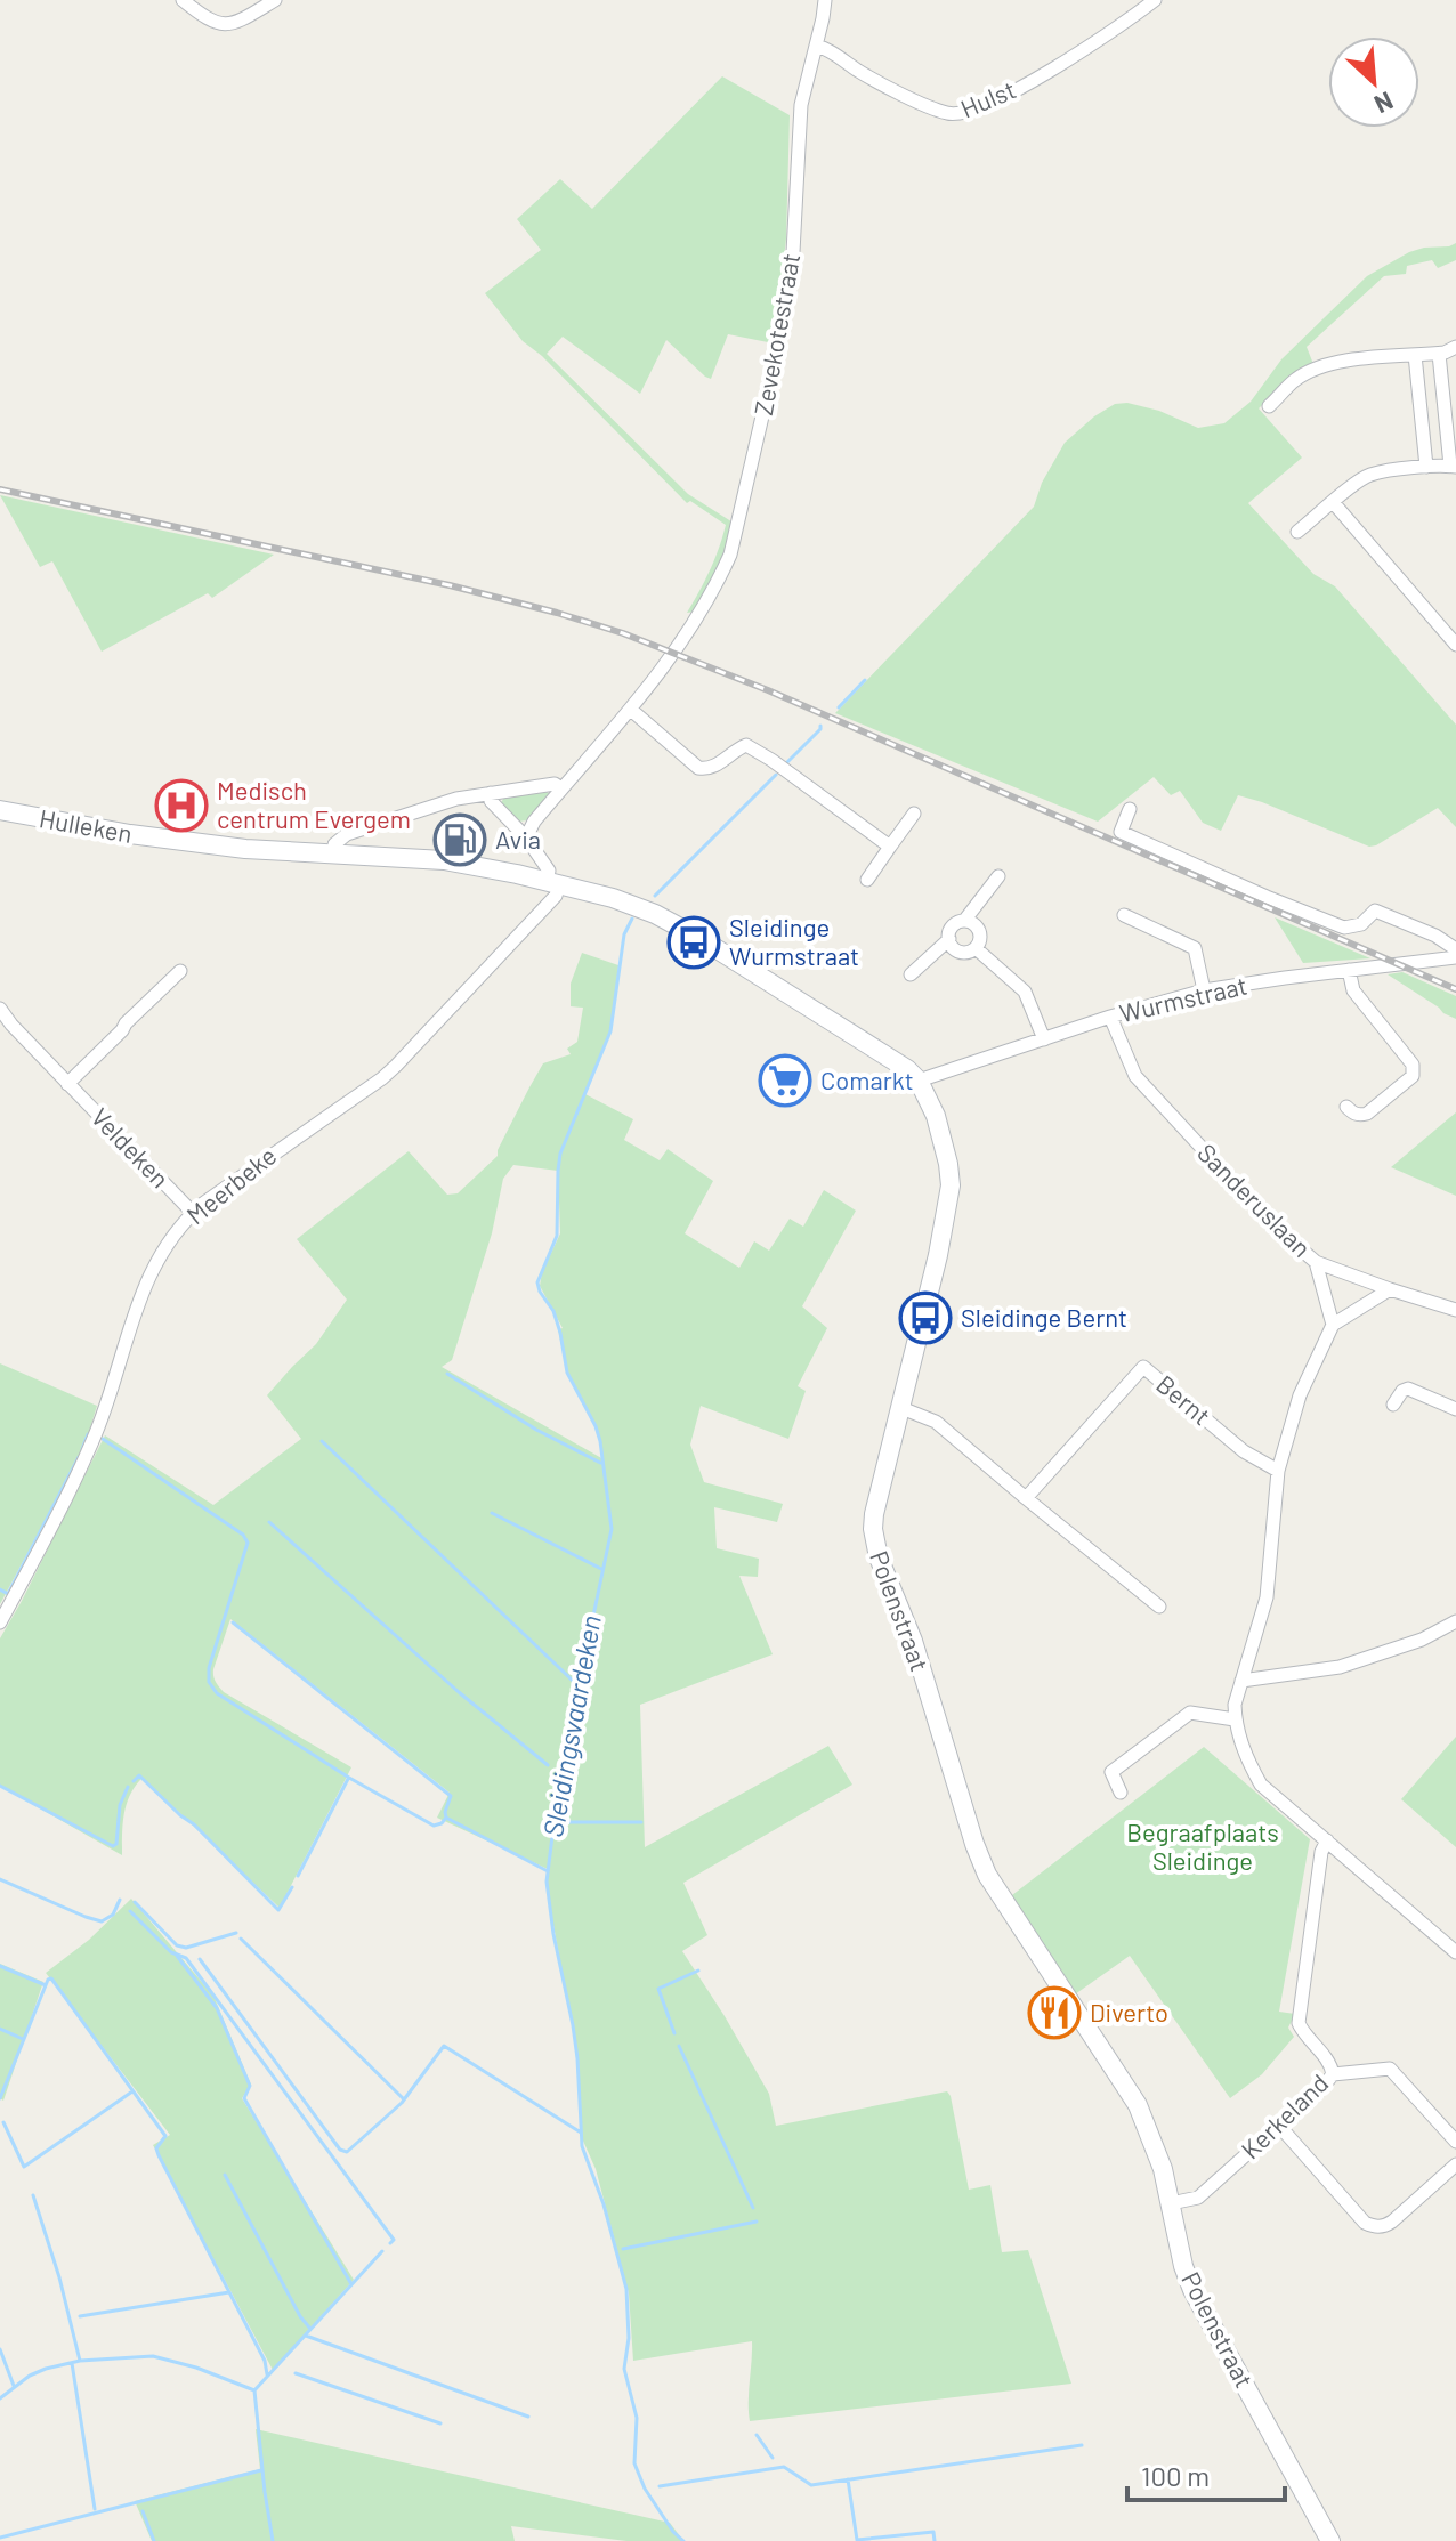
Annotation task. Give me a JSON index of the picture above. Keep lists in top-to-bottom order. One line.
{"streets":{"main road":["Hulleken","Polenstraat"],"street":["Hulst","Zevekotestraat","Wurmstraat","Veldeken","Meerbeke","Sanderuslaan","Bernt","Kerkeland"]},"crossings":[["Hulst","Zevekotestraat"],["Hulleken","Meerbeke"],["Hulleken","Polenstraat"],["Wurmstraat","Sanderuslaan"],["Wurmstraat","Polenstraat"],["Veldeken","Meerbeke"],["Polenstraat","Kerkeland"]],"water":["Sleidingsvaardeken"],"parks":["Begraafplaats Sleidinge"],"places":{"hospital":["Medisch centrum Evergem"],"fuel station":["Avia"],"bus stop":["Sleidinge Wurmstraat","Sleidinge Bernt"],"supermarket":["Comarkt"],"restaurant":["Diverto"]},"scale_bar":"100 m","north":"bottom right"}
